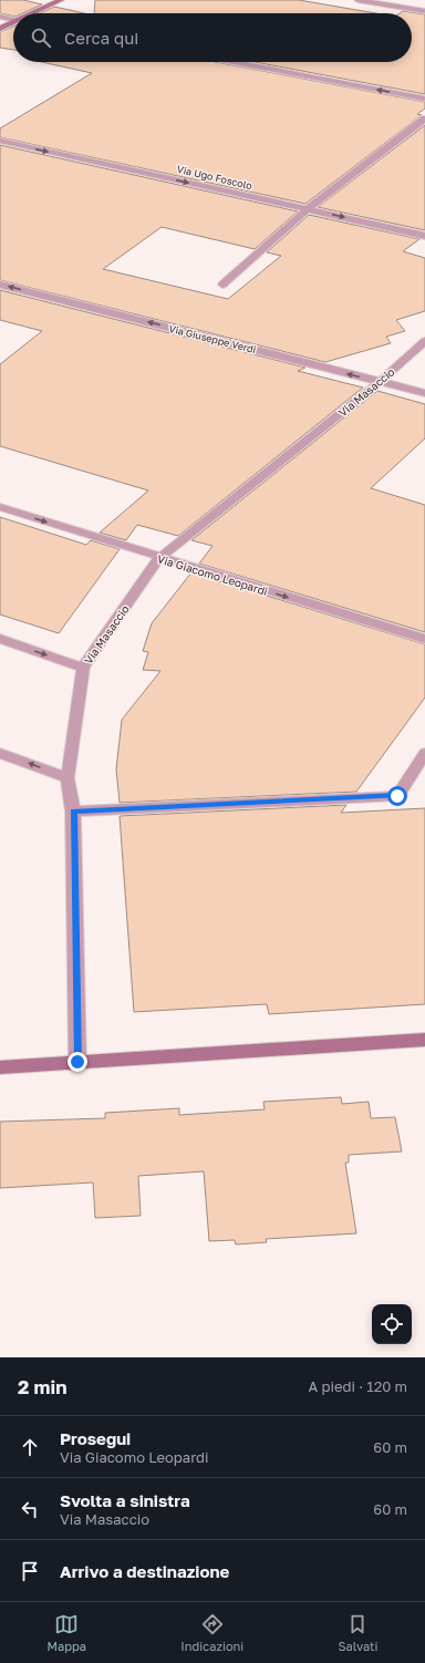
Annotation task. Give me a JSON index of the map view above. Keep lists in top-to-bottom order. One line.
{"streets":{"street":["Via Ugo Foscolo","Via Giuseppe Verdi","Via Masaccio","Via Giacomo Leopardi"]},"crossings":[["Via Giuseppe Verdi","Via Masaccio"],["Via Masaccio","Via Giacomo Leopardi"]],"one_way":["Via Ugo Foscolo","Via Giuseppe Verdi","Via Giacomo Leopardi"],"page":{"search":"Cerca qui","heading":["2 min","A piedi · 120 m"],"list":[["Prosegui","Via Giacomo Leopardi","60 m"],["Svolta a sinistra","Via Masaccio","60 m"],"Arrivo a destinazione"],"nav":["Mappa","Indicazioni","Salvati"]}}
